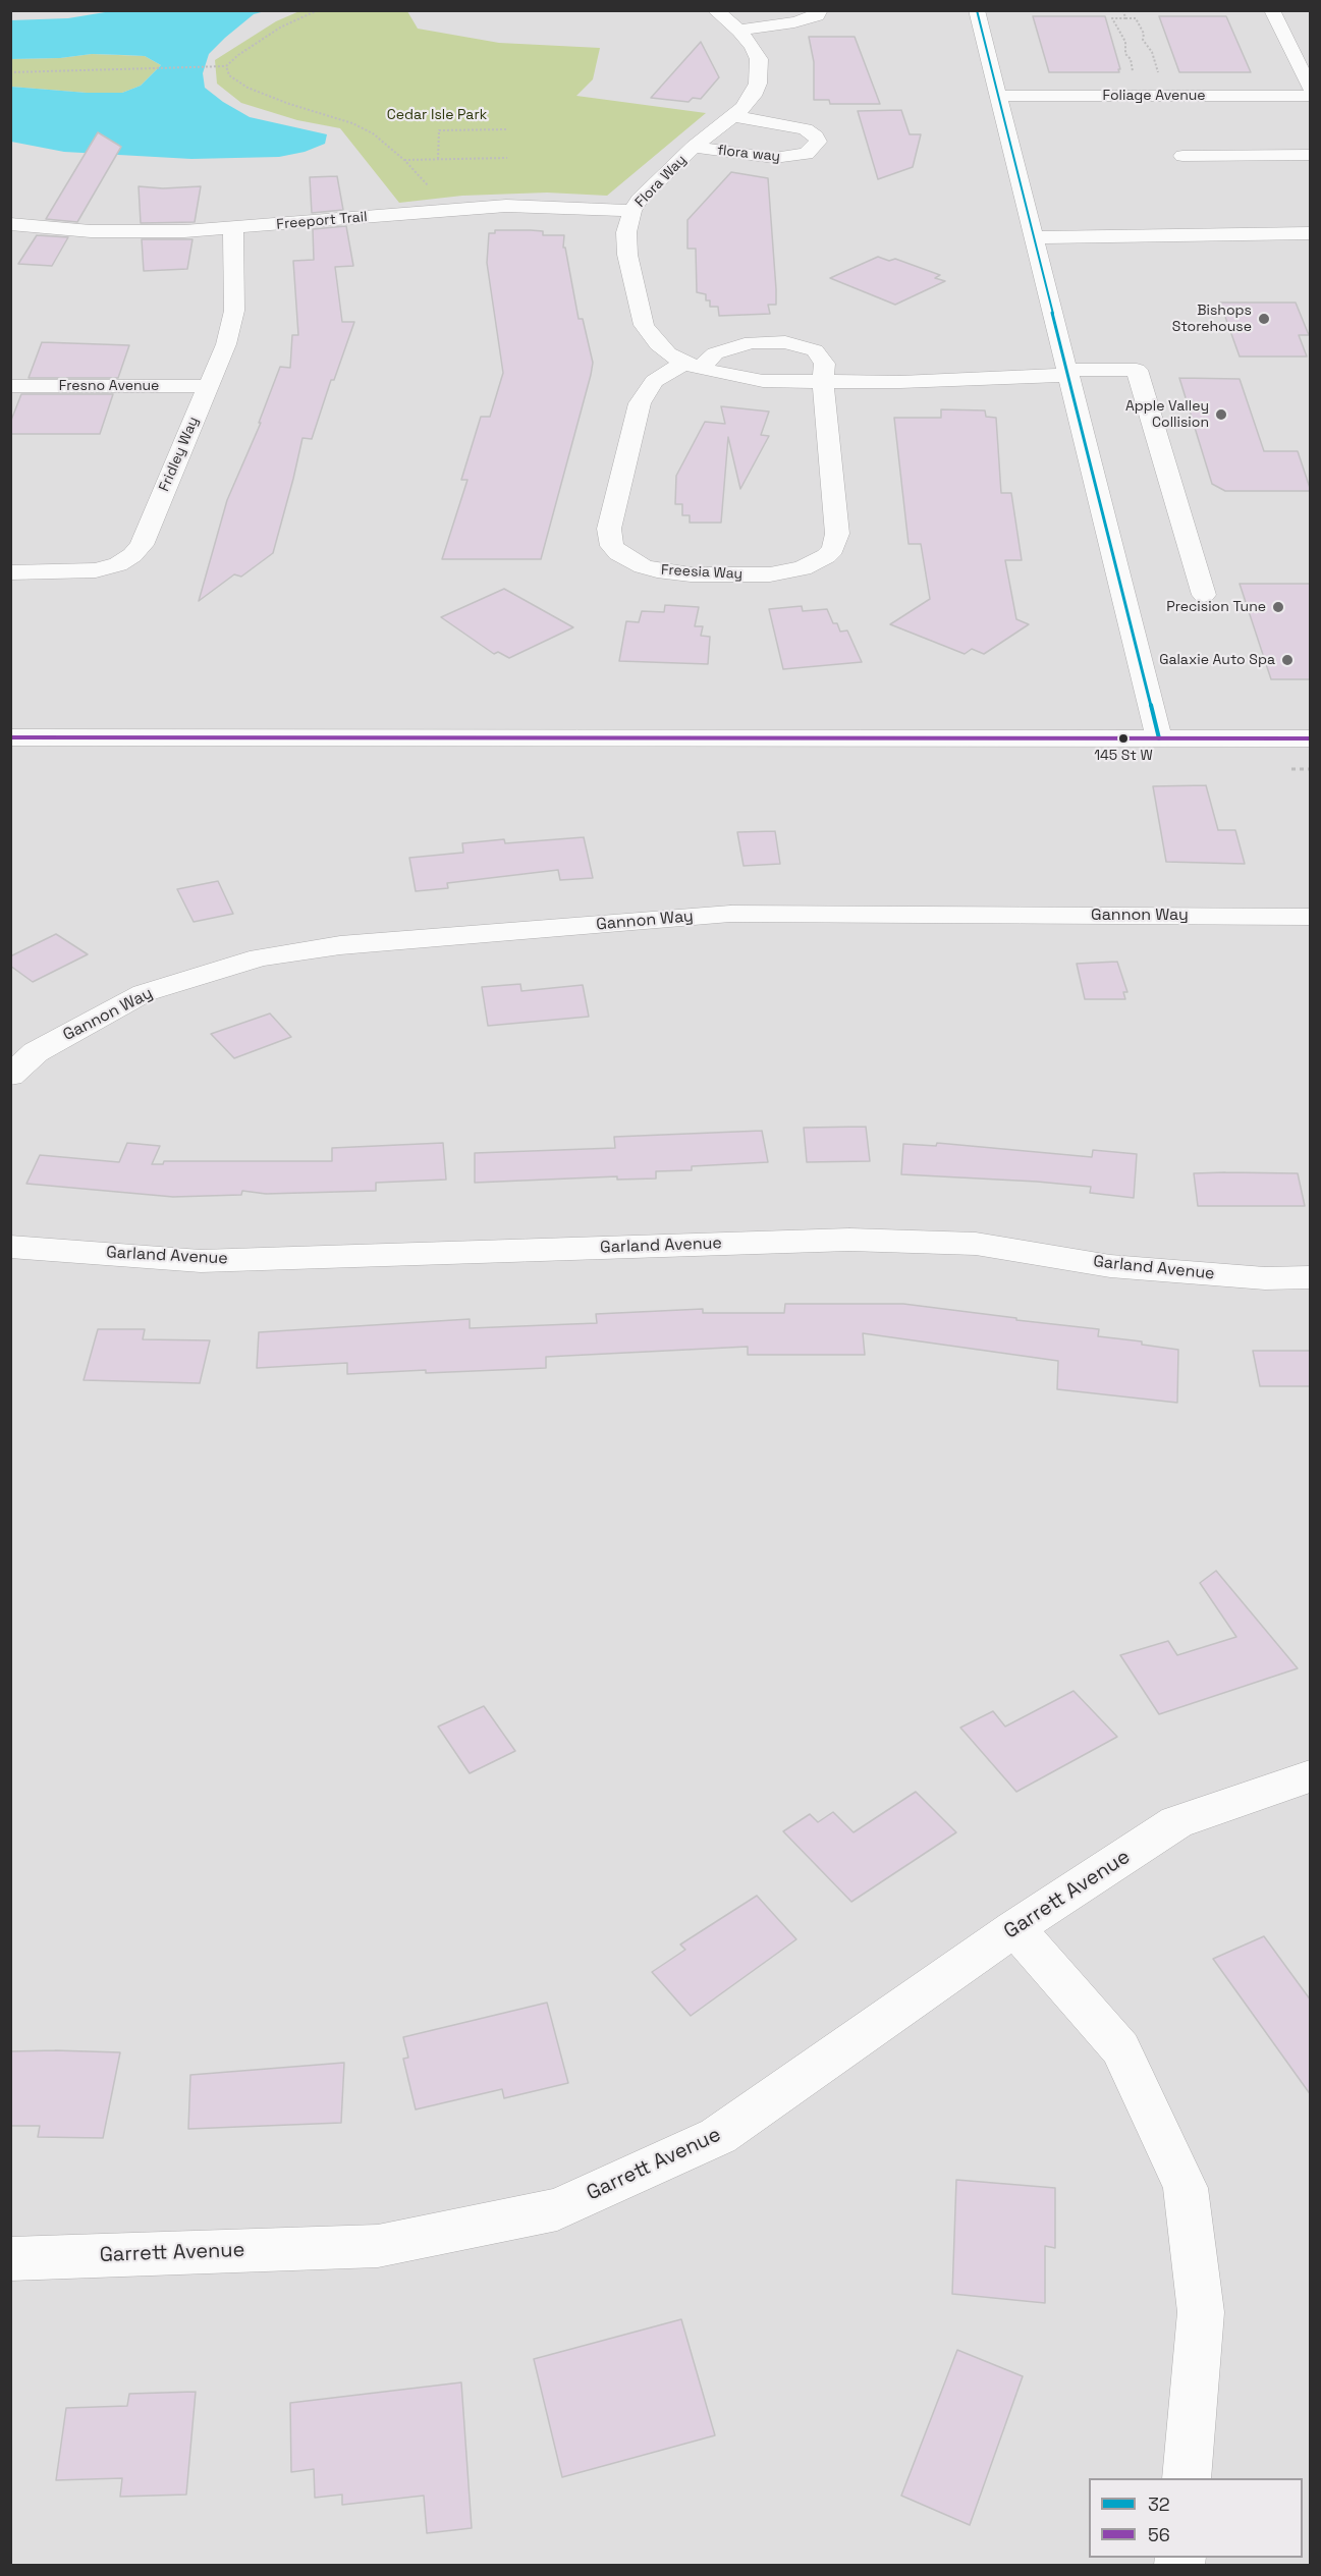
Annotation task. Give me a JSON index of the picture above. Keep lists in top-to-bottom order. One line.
{"streets":{"street":["Foliage Avenue","flora way","Flora Way","Freeport Trail","Fresno Avenue","Fridley Way","Freesia Way","Gannon Way","Garland Avenue","Garrett Avenue"]},"crossings":[["flora way","Flora Way"],["Flora Way","Freeport Trail"],["Flora Way","Freesia Way"],["Freeport Trail","Fridley Way"],["Fresno Avenue","Fridley Way"]],"parks":["Cedar Isle Park"],"places":["Bishops Storehouse","Apple Valley Collision","Precision Tune","Galaxie Auto Spa","145 St W"],"lines":["transit line 32","transit line 56"],"legend":["32","56"]}
